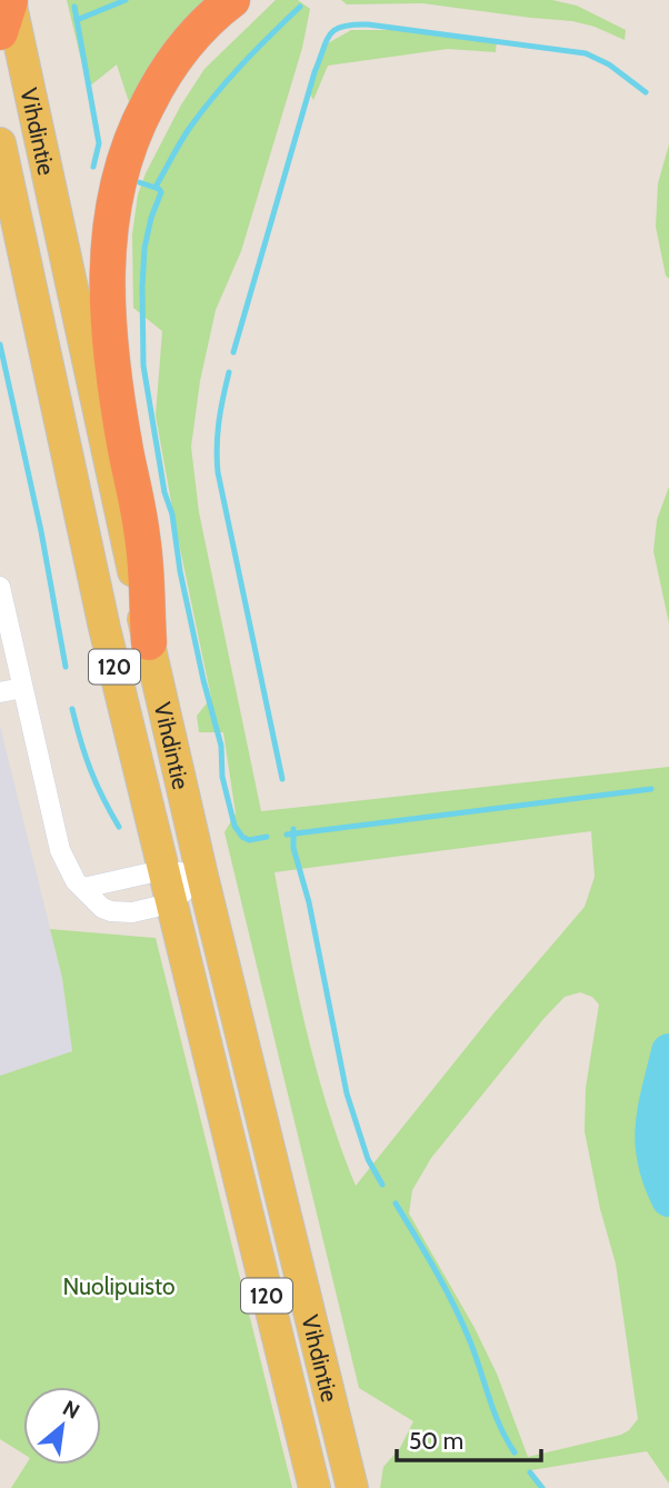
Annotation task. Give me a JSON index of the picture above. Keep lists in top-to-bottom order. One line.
{"streets":{"main road":["Vihdintie","120"]},"parks":["Nuolipuisto"],"scale_bar":"50 m","north":"top right"}
